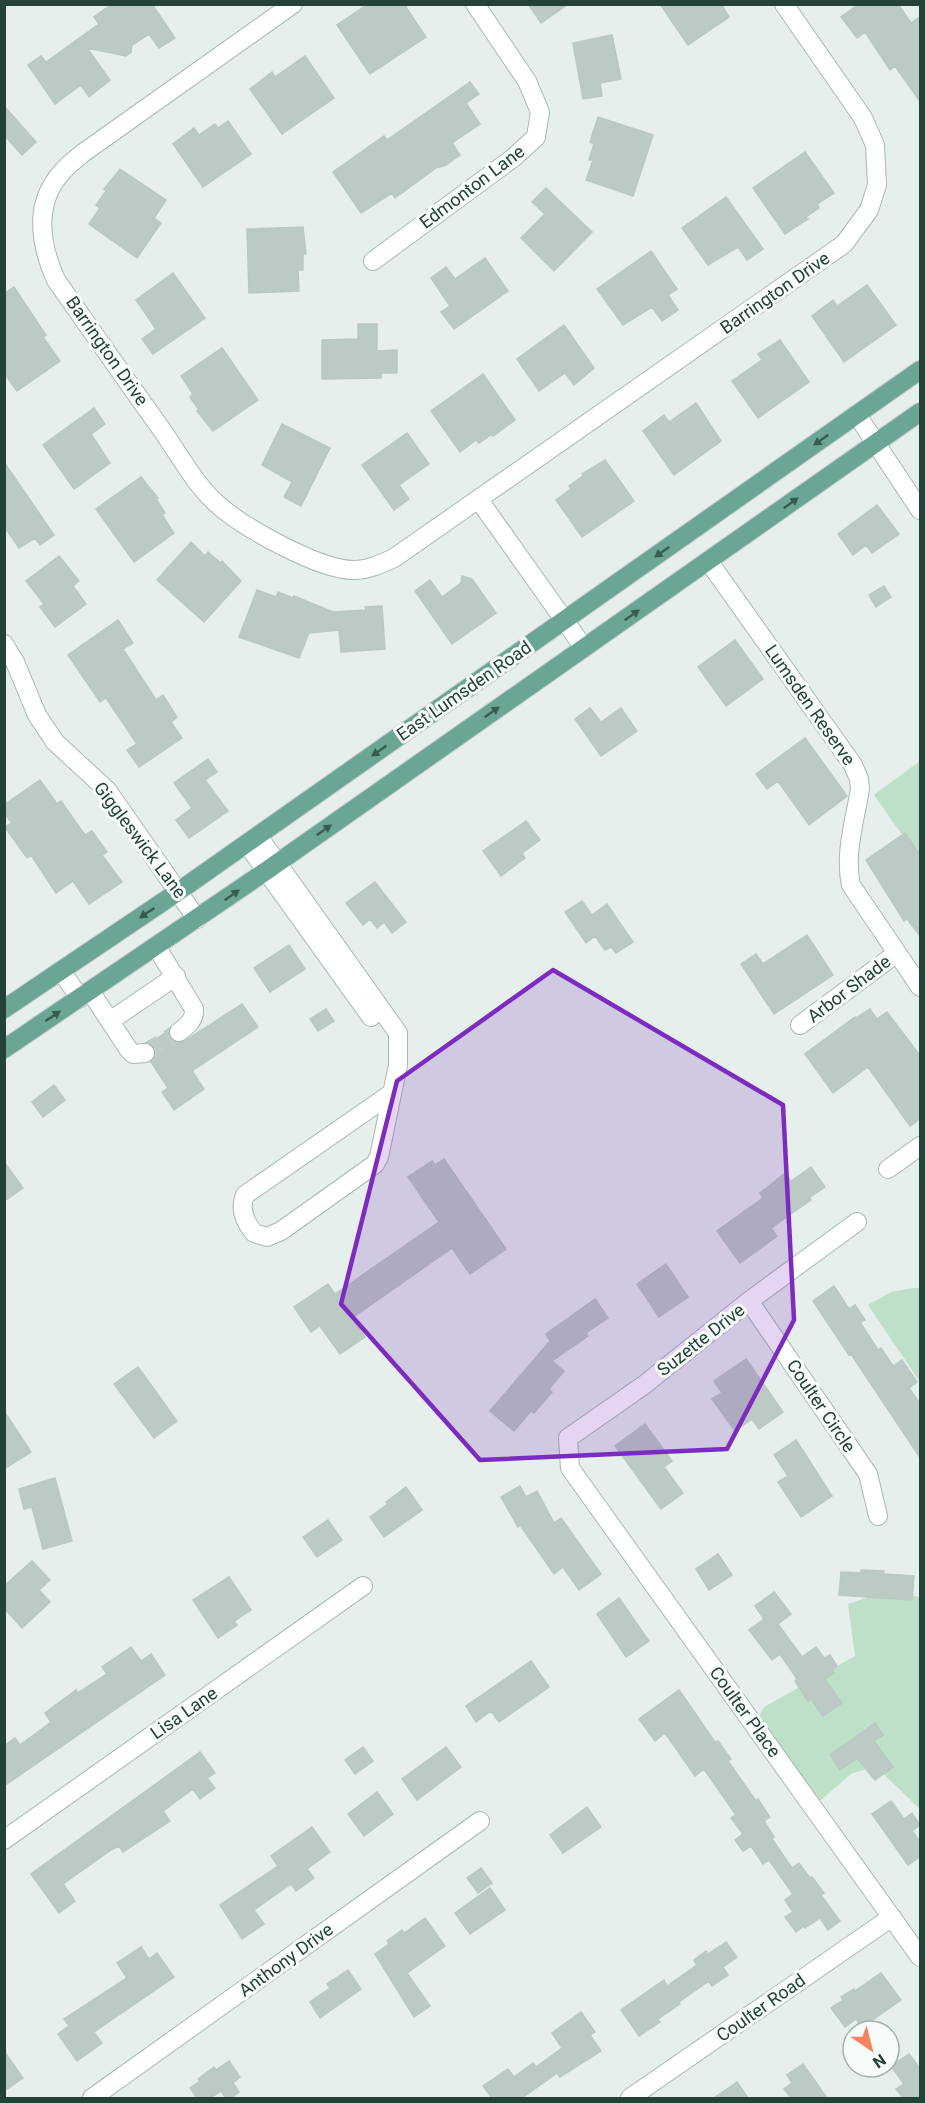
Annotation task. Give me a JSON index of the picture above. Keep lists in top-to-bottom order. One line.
{"streets":{"main road":["East Lumsden Road"],"street":["Edmonton Lane","Barrington Drive","Lumsden Reserve","Giggleswick Lane","Arbor Shade","Suzette Drive","Coulter Circle","Coulter Place","Lisa Lane","Anthony Drive","Coulter Road"]},"crossings":[["East Lumsden Road","Lumsden Reserve"],["East Lumsden Road","Giggleswick Lane"],["Lumsden Reserve","Arbor Shade"],["Suzette Drive","Coulter Circle"],["Suzette Drive","Coulter Place"],["Coulter Place","Coulter Road"]],"north":"bottom right"}
